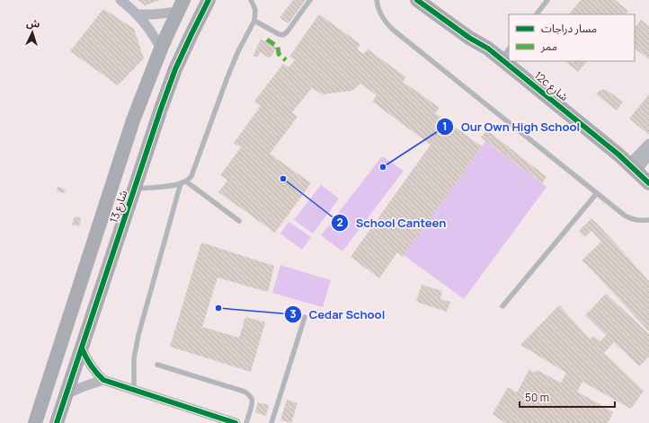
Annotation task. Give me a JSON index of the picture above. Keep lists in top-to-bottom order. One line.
{"streets":{"street":["12c شارع","شارع 13"]},"places":["Our Own High School","School Canteen","Cedar School"],"legend":["مسار دراجات","ممر"],"scale_bar":"50 m","north":"top"}
